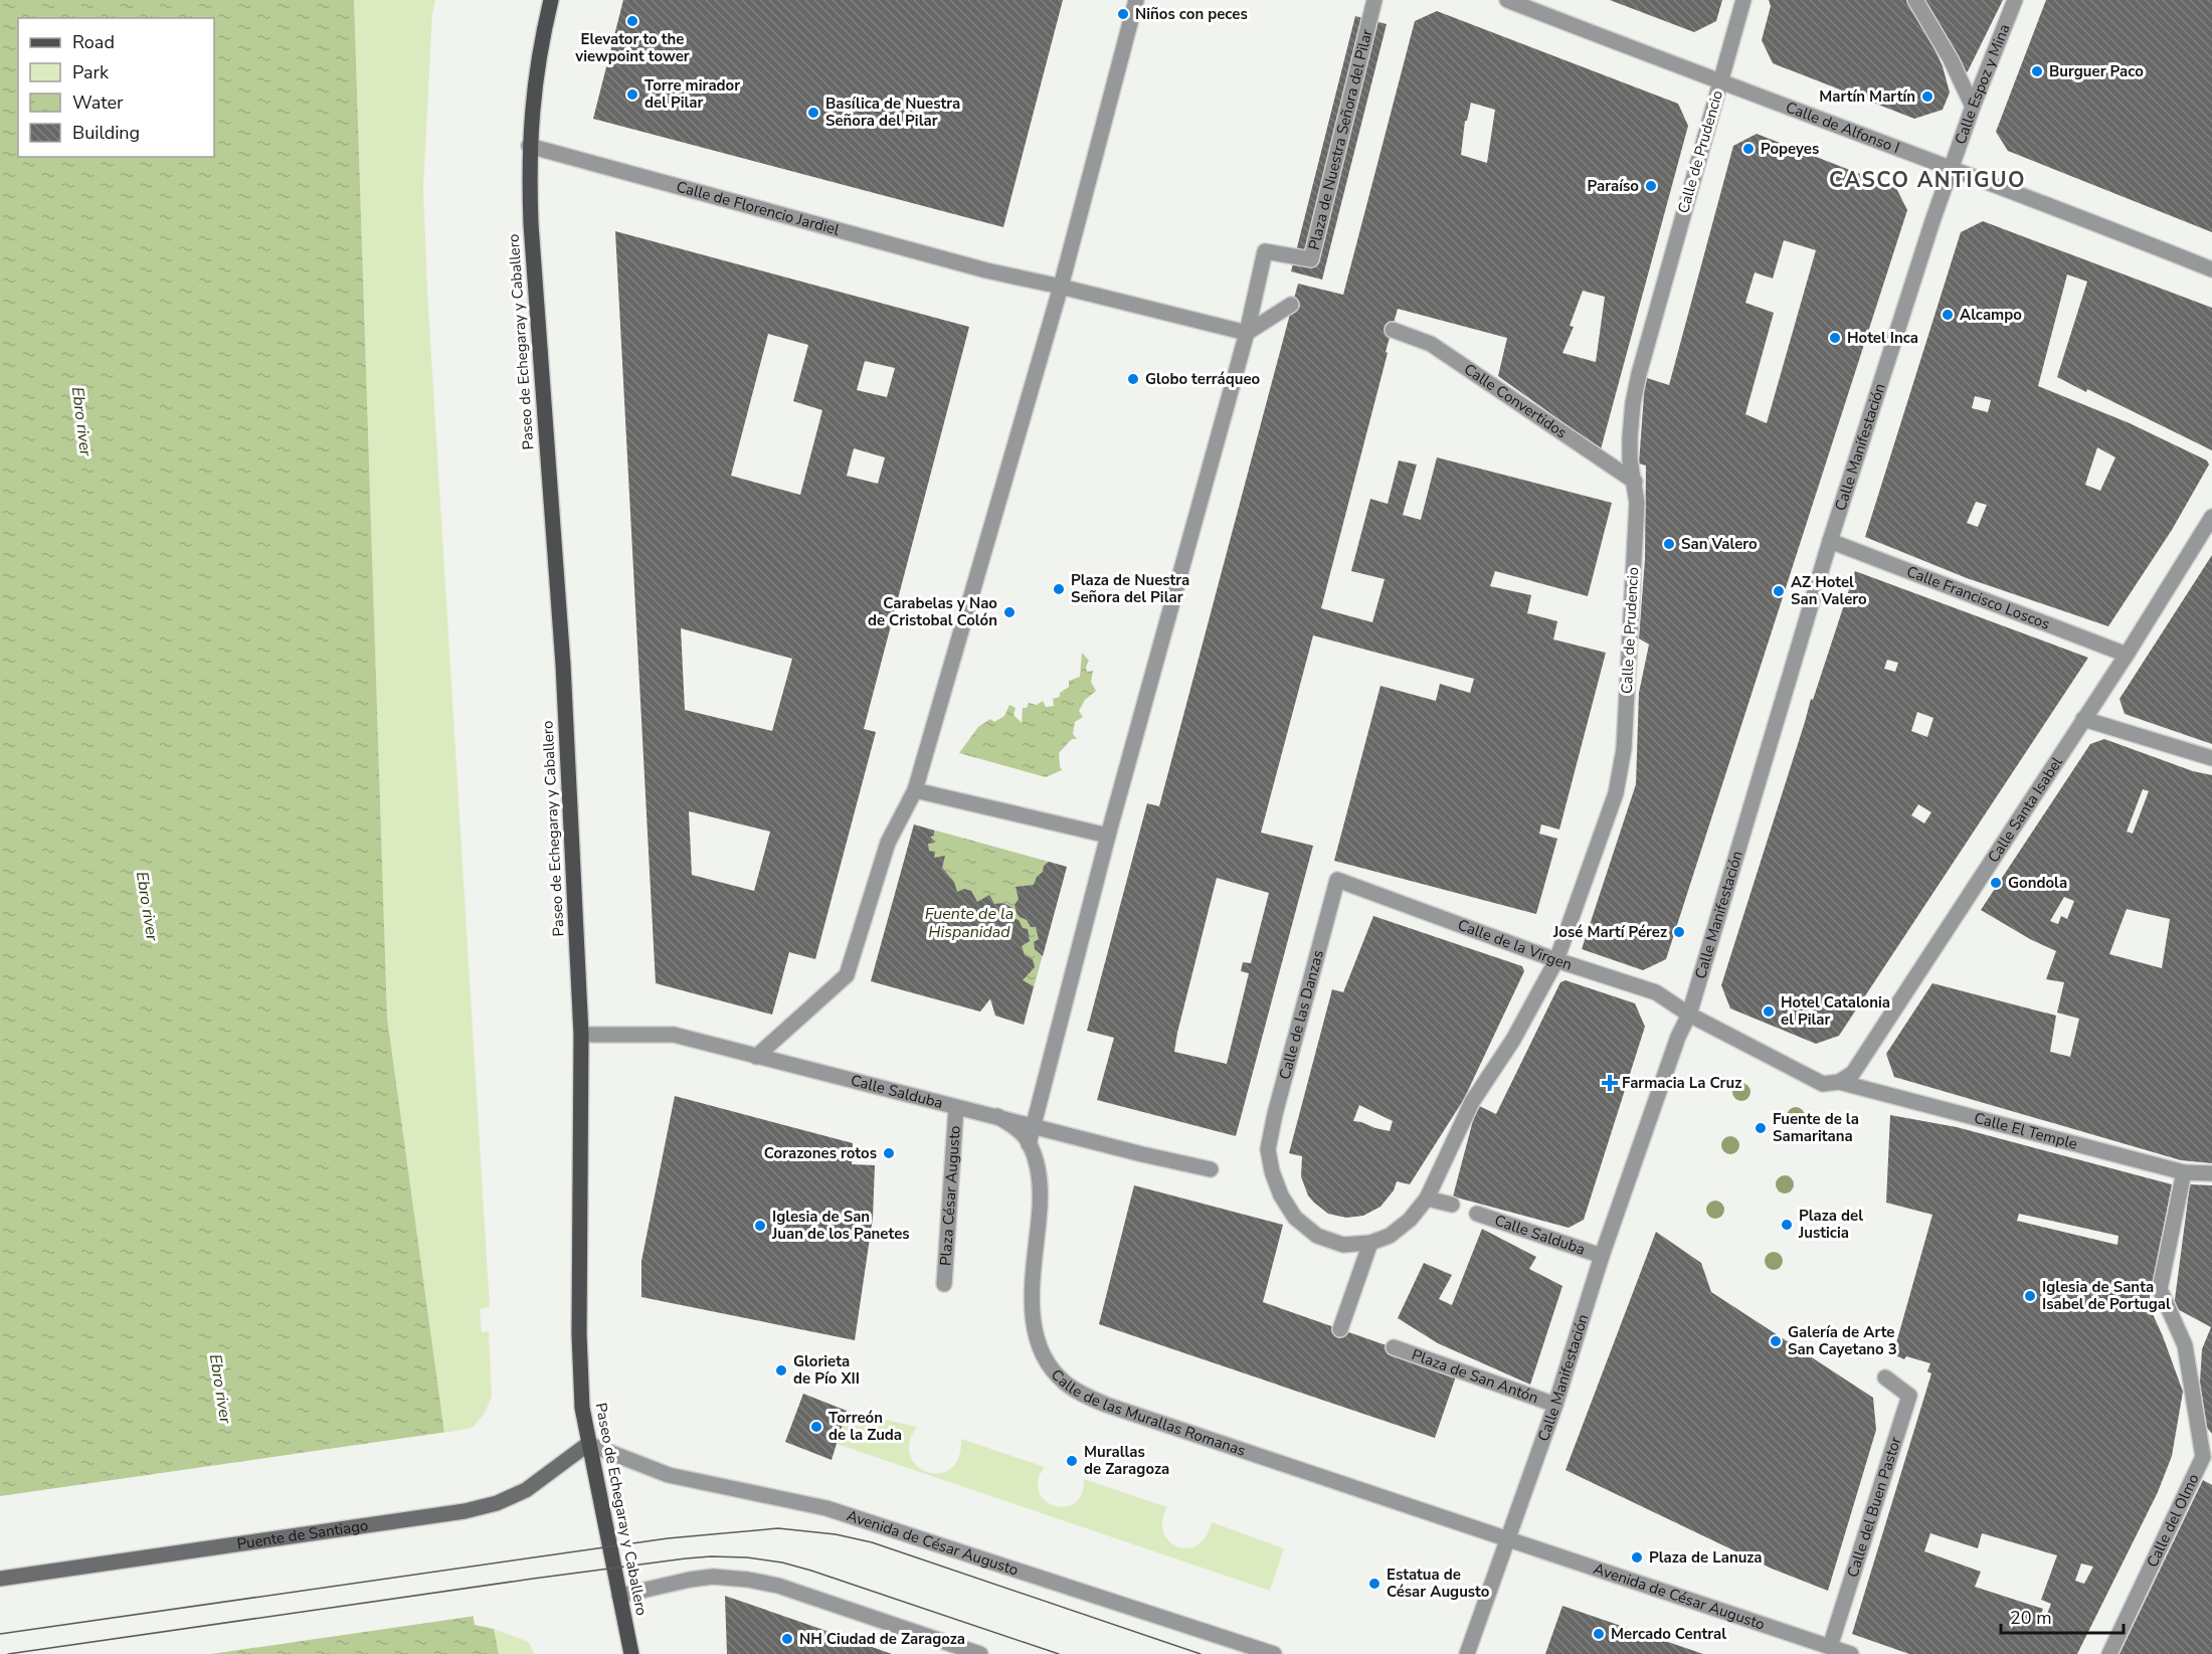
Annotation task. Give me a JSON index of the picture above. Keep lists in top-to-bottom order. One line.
{"streets":{"main road":["Paseo de Echegaray y Caballero","Puente de Santiago"],"street":["Calle Espoz y Mina","Calle de Alfonso I","Plaza de Nuestra Señora del Pilar","Calle de Prudencio","Calle de Florencio Jardiel","Calle Convertidos","Calle Manifestación","Calle Francisco Loscos","Calle Santa Isabel","Calle de la Virgen","Calle de las Danzas","Calle Salduba","Calle El Temple","Plaza César Augusto","Plaza de San Antón","Calle de las Murallas Romanas","Calle del Buen Pastor","Calle del Olmo","Avenida de César Augusto"]},"crossings":[["Calle Espoz y Mina","Calle de Alfonso I"],["Calle Espoz y Mina","Calle Manifestación"],["Calle de Alfonso I","Calle de Prudencio"],["Calle de Alfonso I","Calle Manifestación"],["Plaza de Nuestra Señora del Pilar","Calle Salduba"],["Plaza de Nuestra Señora del Pilar","Calle de las Murallas Romanas"],["Calle de Prudencio","Calle Convertidos"],["Calle de Prudencio","Calle de la Virgen"],["Calle de Florencio Jardiel","Paseo de Echegaray y Caballero"],["Paseo de Echegaray y Caballero","Calle Salduba"],["Paseo de Echegaray y Caballero","Puente de Santiago"],["Paseo de Echegaray y Caballero","Avenida de César Augusto"],["Calle Manifestación","Calle Francisco Loscos"],["Calle Manifestación","Calle de la Virgen"],["Calle Manifestación","Calle Salduba"],["Calle Manifestación","Plaza de San Antón"],["Calle Manifestación","Calle de las Murallas Romanas"],["Calle Manifestación","Avenida de César Augusto"],["Calle Francisco Loscos","Calle Santa Isabel"],["Calle Santa Isabel","Calle El Temple"],["Calle de la Virgen","Calle de las Danzas"],["Calle Salduba","Plaza César Augusto"],["Calle Salduba","Calle de las Murallas Romanas"],["Calle El Temple","Calle del Olmo"],["Calle de las Murallas Romanas","Avenida de César Augusto"],["Calle del Buen Pastor","Avenida de César Augusto"],["Puente de Santiago","Avenida de César Augusto"]],"districts":["CASCO ANTIGUO"],"water":["Ebro river","Fuente de la Hispanidad"],"places":{"other":["Niños con peces","Elevator to the viewpoint tower","Burguer Paco","Torre mirador del Pilar","Martín Martín","Basílica de Nuestra Señora del Pilar","Popeyes","Paraíso","Alcampo","Hotel Inca","Globo terráqueo","San Valero","Plaza de Nuestra Señora del Pilar","AZ Hotel San Valero","Carabelas y Nao de Cristobal Colón","Gondola","José Martí Pérez","Hotel Catalonia el Pilar","Fuente de la Samaritana","Corazones rotos","Plaza del Justicia","Iglesia de San Juan de los Panetes","Iglesia de Santa Isabel de Portugal","Galería de Arte San Cayetano 3","Glorieta de Pío XII","Torreón de la Zuda","Murallas de Zaragoza","Plaza de Lanuza","Estatua de César Augusto","Mercado Central","NH Ciudad de Zaragoza"],"health":["Farmacia La Cruz"]},"legend":["Road","Park","Water","Building"],"scale_bar":"20 m"}
